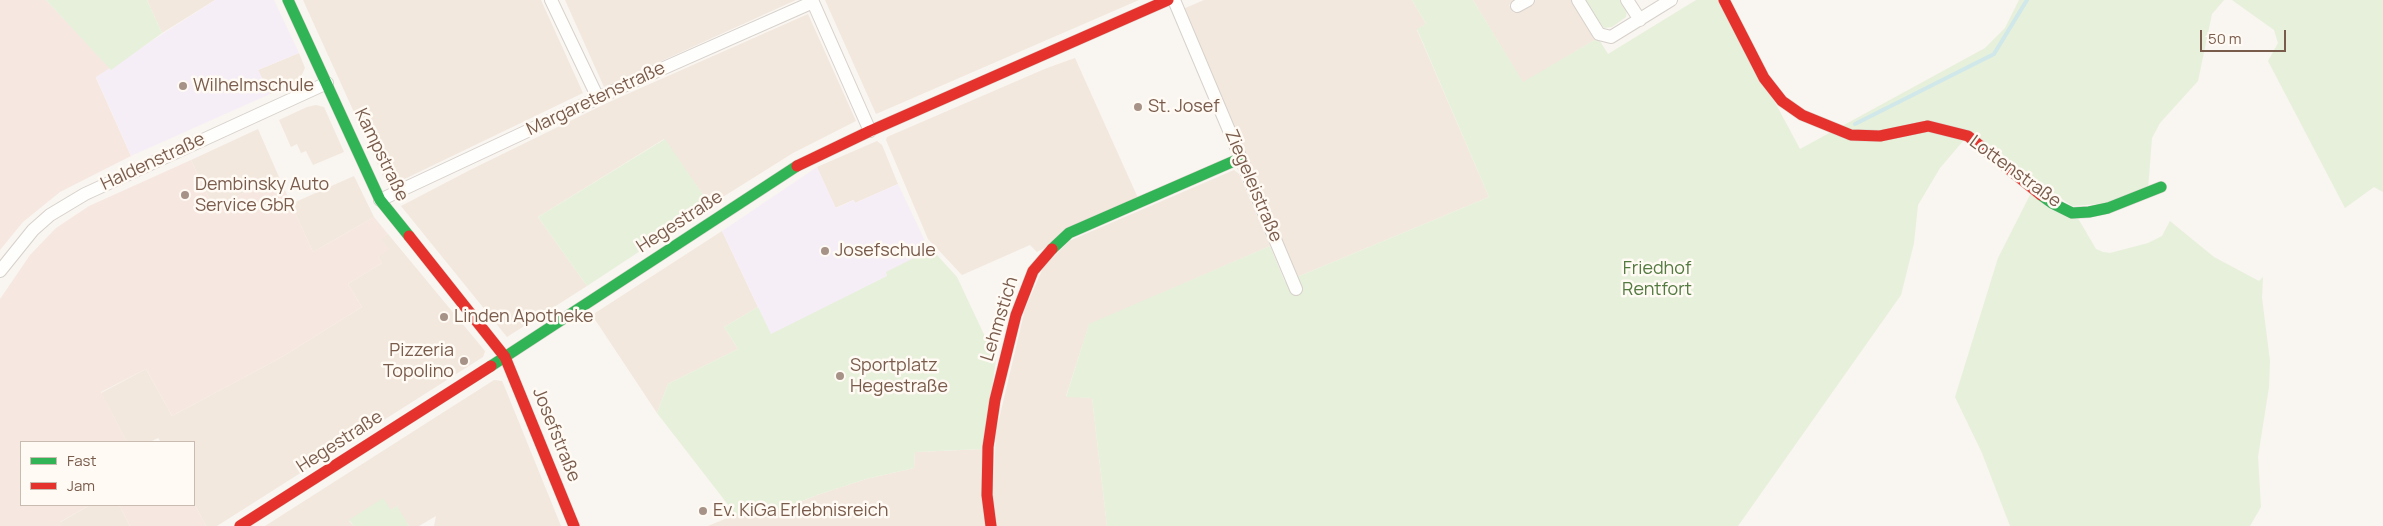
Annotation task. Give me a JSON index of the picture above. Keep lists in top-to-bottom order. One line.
{"streets":{"street":["Margaretenstraße","Kampstraße","Haldenstraße","Lottenstraße","Ziegeleistraße","Hegestraße","Lehmstich","Josefstraße"]},"crossings":[["Margaretenstraße","Kampstraße"],["Kampstraße","Haldenstraße"],["Kampstraße","Hegestraße"],["Kampstraße","Josefstraße"],["Ziegeleistraße","Lehmstich"],["Hegestraße","Josefstraße"]],"parks":["Friedhof Rentfort"],"places":["Wilhelmschule","St. Josef","Dembinsky Auto Service GbR","Josefschule","Linden Apotheke","Pizzeria Topolino","Sportplatz Hegestraße","Ev. KiGa Erlebnisreich"],"legend":["Fast","Jam"],"scale_bar":"50 m"}
